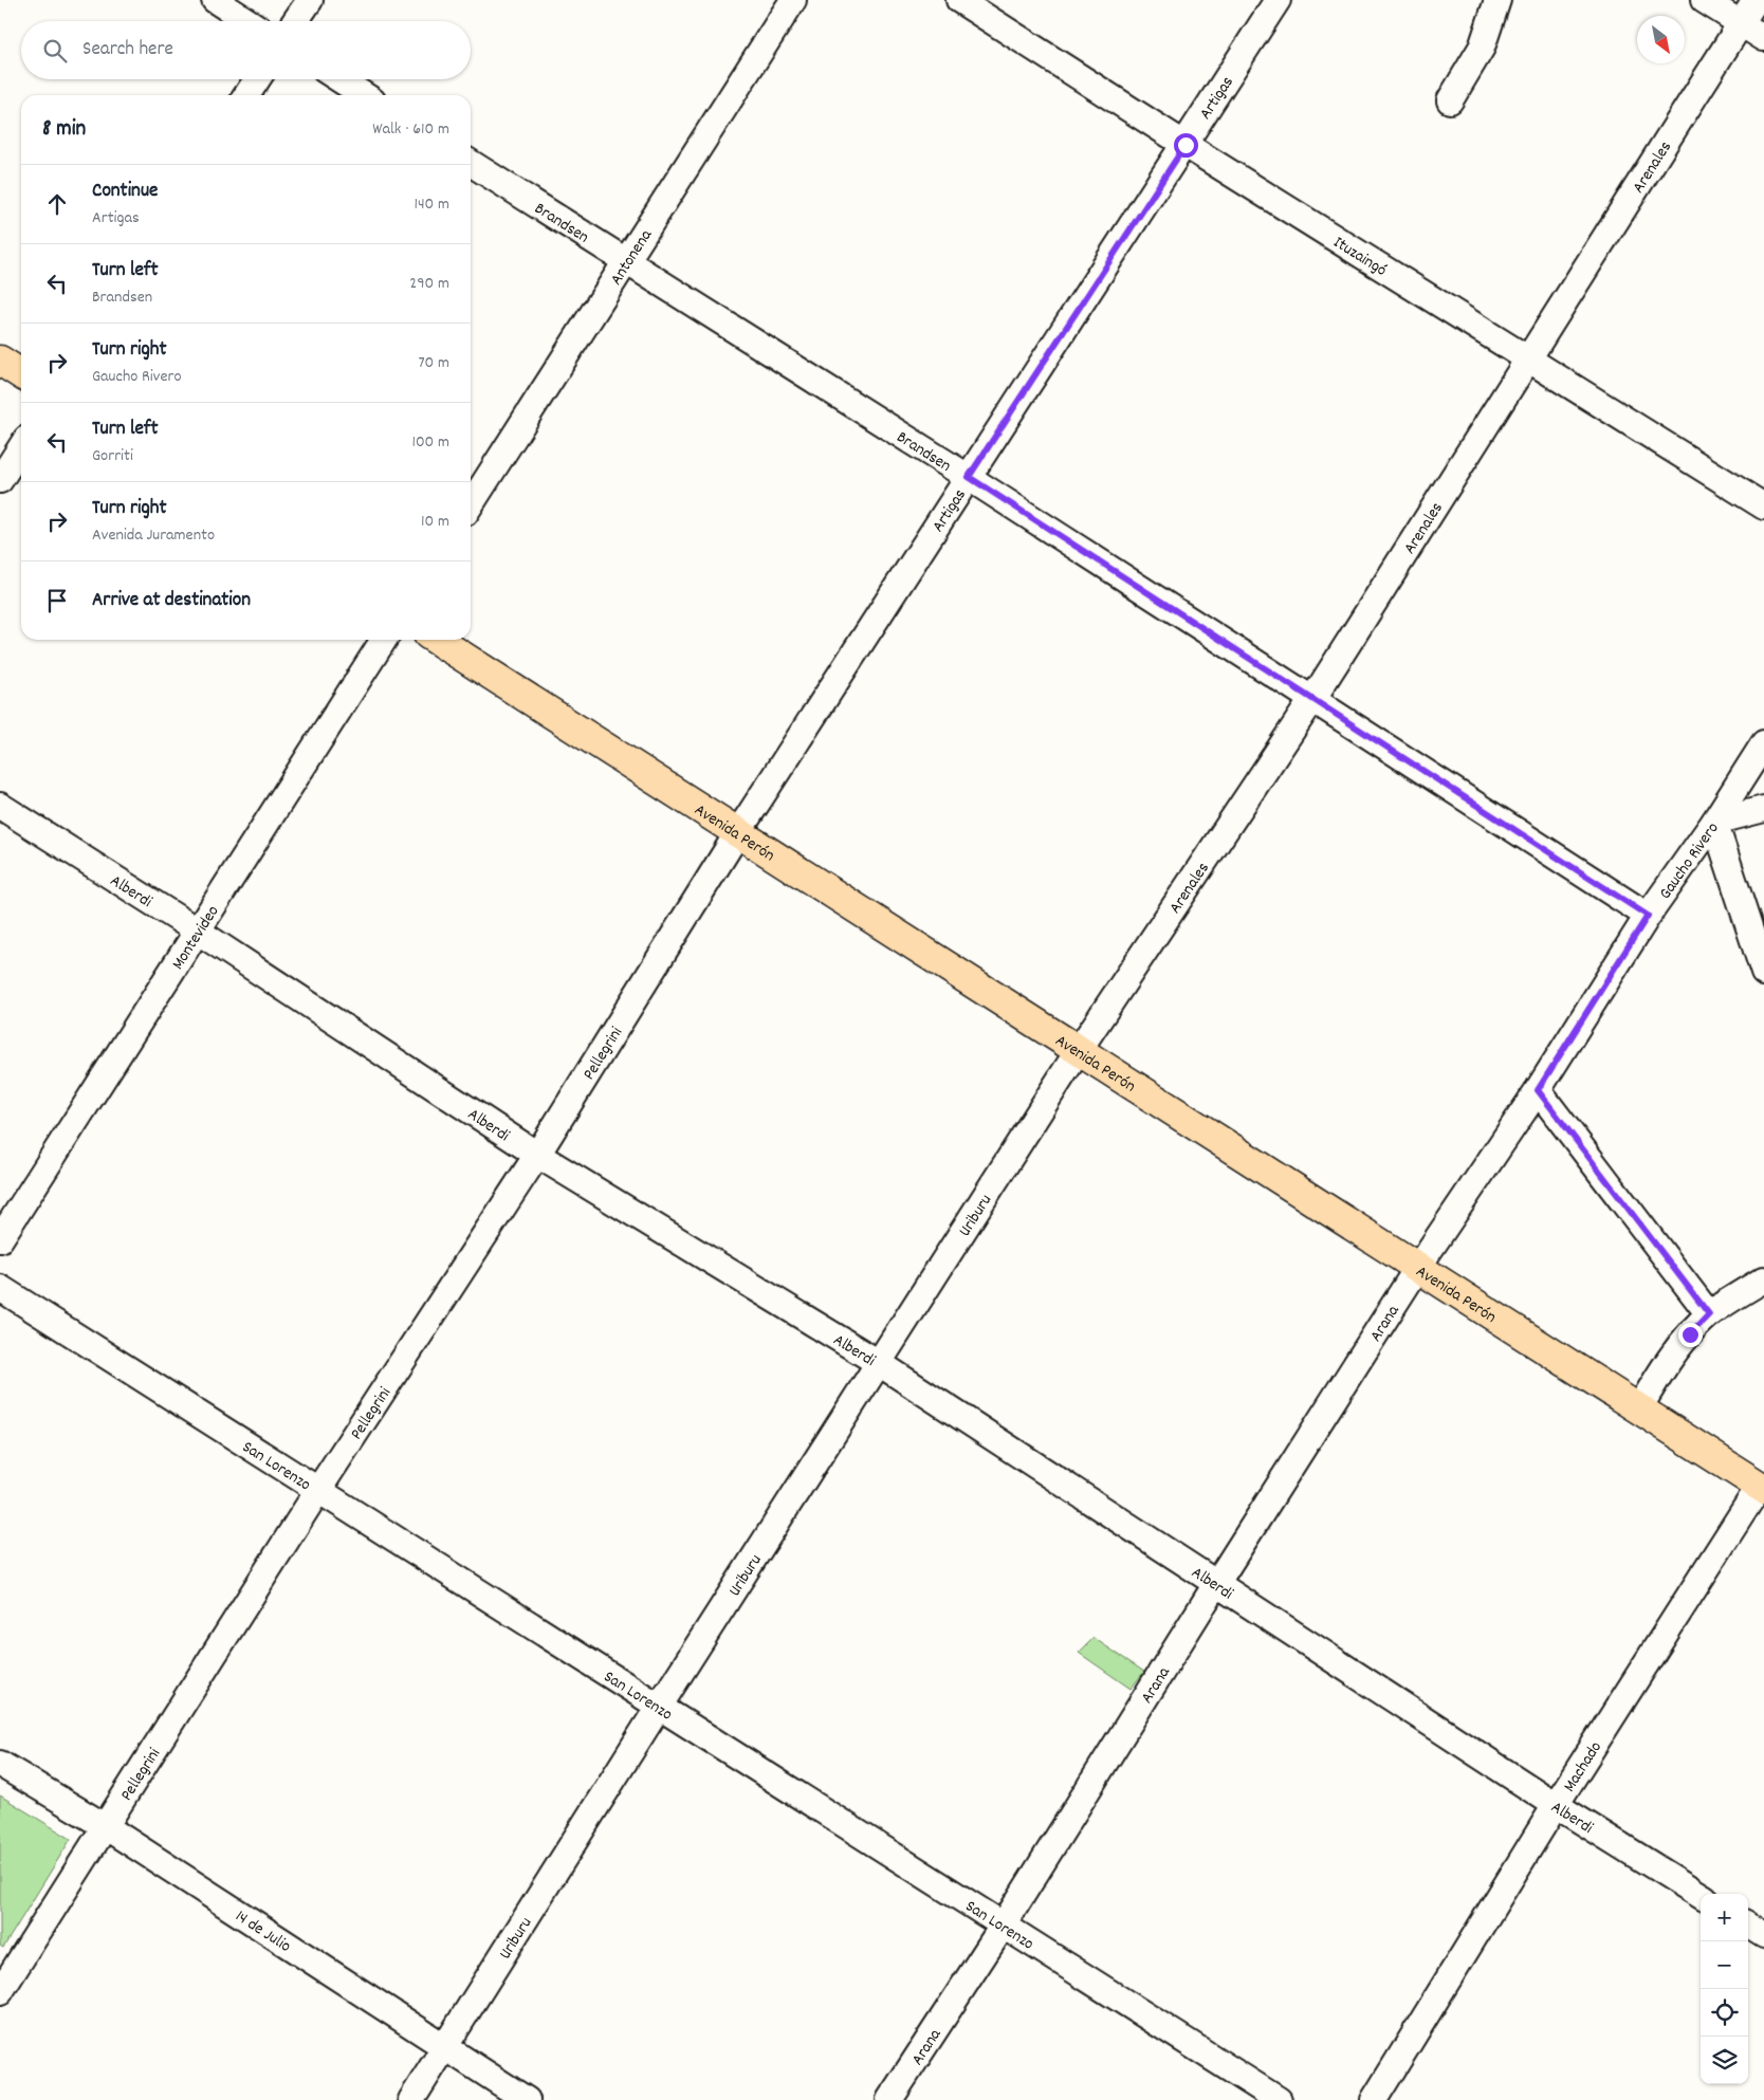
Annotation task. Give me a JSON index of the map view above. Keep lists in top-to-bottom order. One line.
{"streets":{"main road":["Avenida Perón"],"street":["Artigas","Arenales","Brandsen","Ituzaingó","Antonena","Gaucho Rivero","Alberdi","Montevideo","Pellegrini","Uriburu","Arana","San Lorenzo","Machado","14 de Julio"]},"crossings":[["Artigas","Brandsen"],["Artigas","Ituzaingó"],["Artigas","Avenida Perón"],["Artigas","Pellegrini"],["Arenales","Brandsen"],["Arenales","Ituzaingó"],["Arenales","Avenida Perón"],["Arenales","Uriburu"],["Brandsen","Antonena"],["Brandsen","Gaucho Rivero"],["Avenida Perón","Gaucho Rivero"],["Avenida Perón","Pellegrini"],["Avenida Perón","Uriburu"],["Avenida Perón","Arana"],["Avenida Perón","Machado"],["Gaucho Rivero","Arana"],["Alberdi","Montevideo"],["Alberdi","Pellegrini"],["Alberdi","Uriburu"],["Alberdi","Arana"],["Alberdi","Machado"],["Pellegrini","San Lorenzo"],["Pellegrini","14 de Julio"],["Uriburu","San Lorenzo"],["Uriburu","14 de Julio"],["Arana","San Lorenzo"]],"north":"bottom right","page":{"search":"Search here","heading":["8 min","Walk · 610 m"],"list":[["Continue","Artigas","140 m"],["Turn left","Brandsen","290 m"],["Turn right","Gaucho Rivero","70 m"],["Turn left","Gorriti","100 m"],["Turn right","Avenida Juramento","10 m"],"Arrive at destination"],"map_buttons":["+","−"]}}
